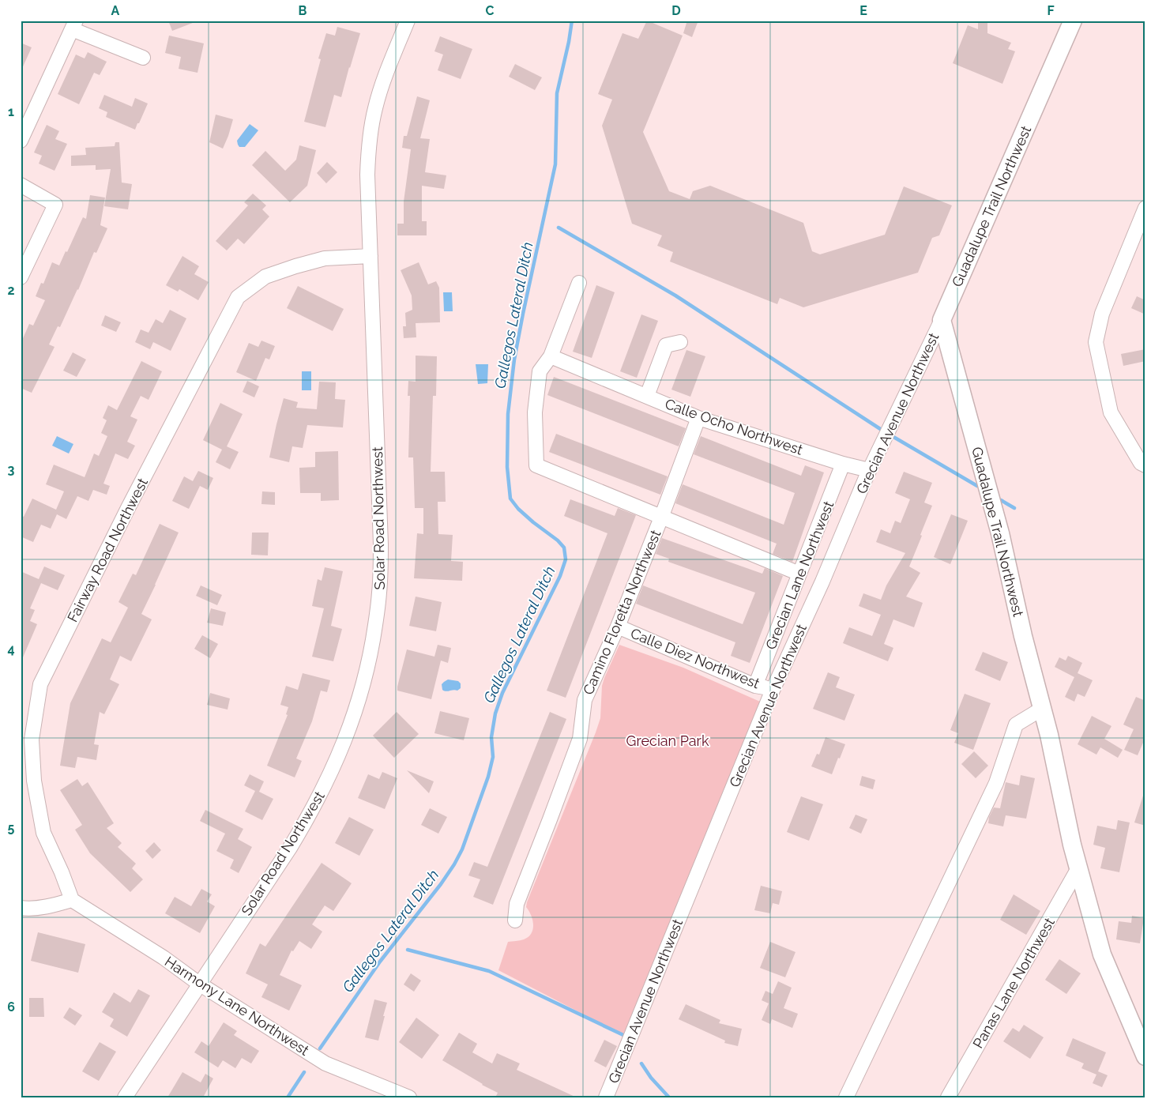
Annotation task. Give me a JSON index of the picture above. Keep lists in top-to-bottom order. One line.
{"streets":{"street":["Guadalupe Trail Northwest","Grecian Avenue Northwest","Calle Ocho Northwest","Solar Road Northwest","Fairway Road Northwest","Grecian Lane Northwest","Camino Floretta Northwest","Calle Diez Northwest","Panas Lane Northwest","Harmony Lane Northwest"]},"crossings":[["Guadalupe Trail Northwest","Grecian Avenue Northwest"],["Guadalupe Trail Northwest","Panas Lane Northwest"],["Grecian Avenue Northwest","Calle Ocho Northwest"],["Grecian Avenue Northwest","Calle Diez Northwest"],["Calle Ocho Northwest","Grecian Lane Northwest"],["Calle Ocho Northwest","Camino Floretta Northwest"],["Solar Road Northwest","Fairway Road Northwest"],["Solar Road Northwest","Harmony Lane Northwest"],["Fairway Road Northwest","Harmony Lane Northwest"],["Grecian Lane Northwest","Calle Diez Northwest"],["Camino Floretta Northwest","Calle Diez Northwest"]],"water":["Gallegos Lateral Ditch"],"parks":["Grecian Park"],"grid":{"columns":["A","B","C","D","E","F"],"rows":["1","2","3","4","5","6"]}}
